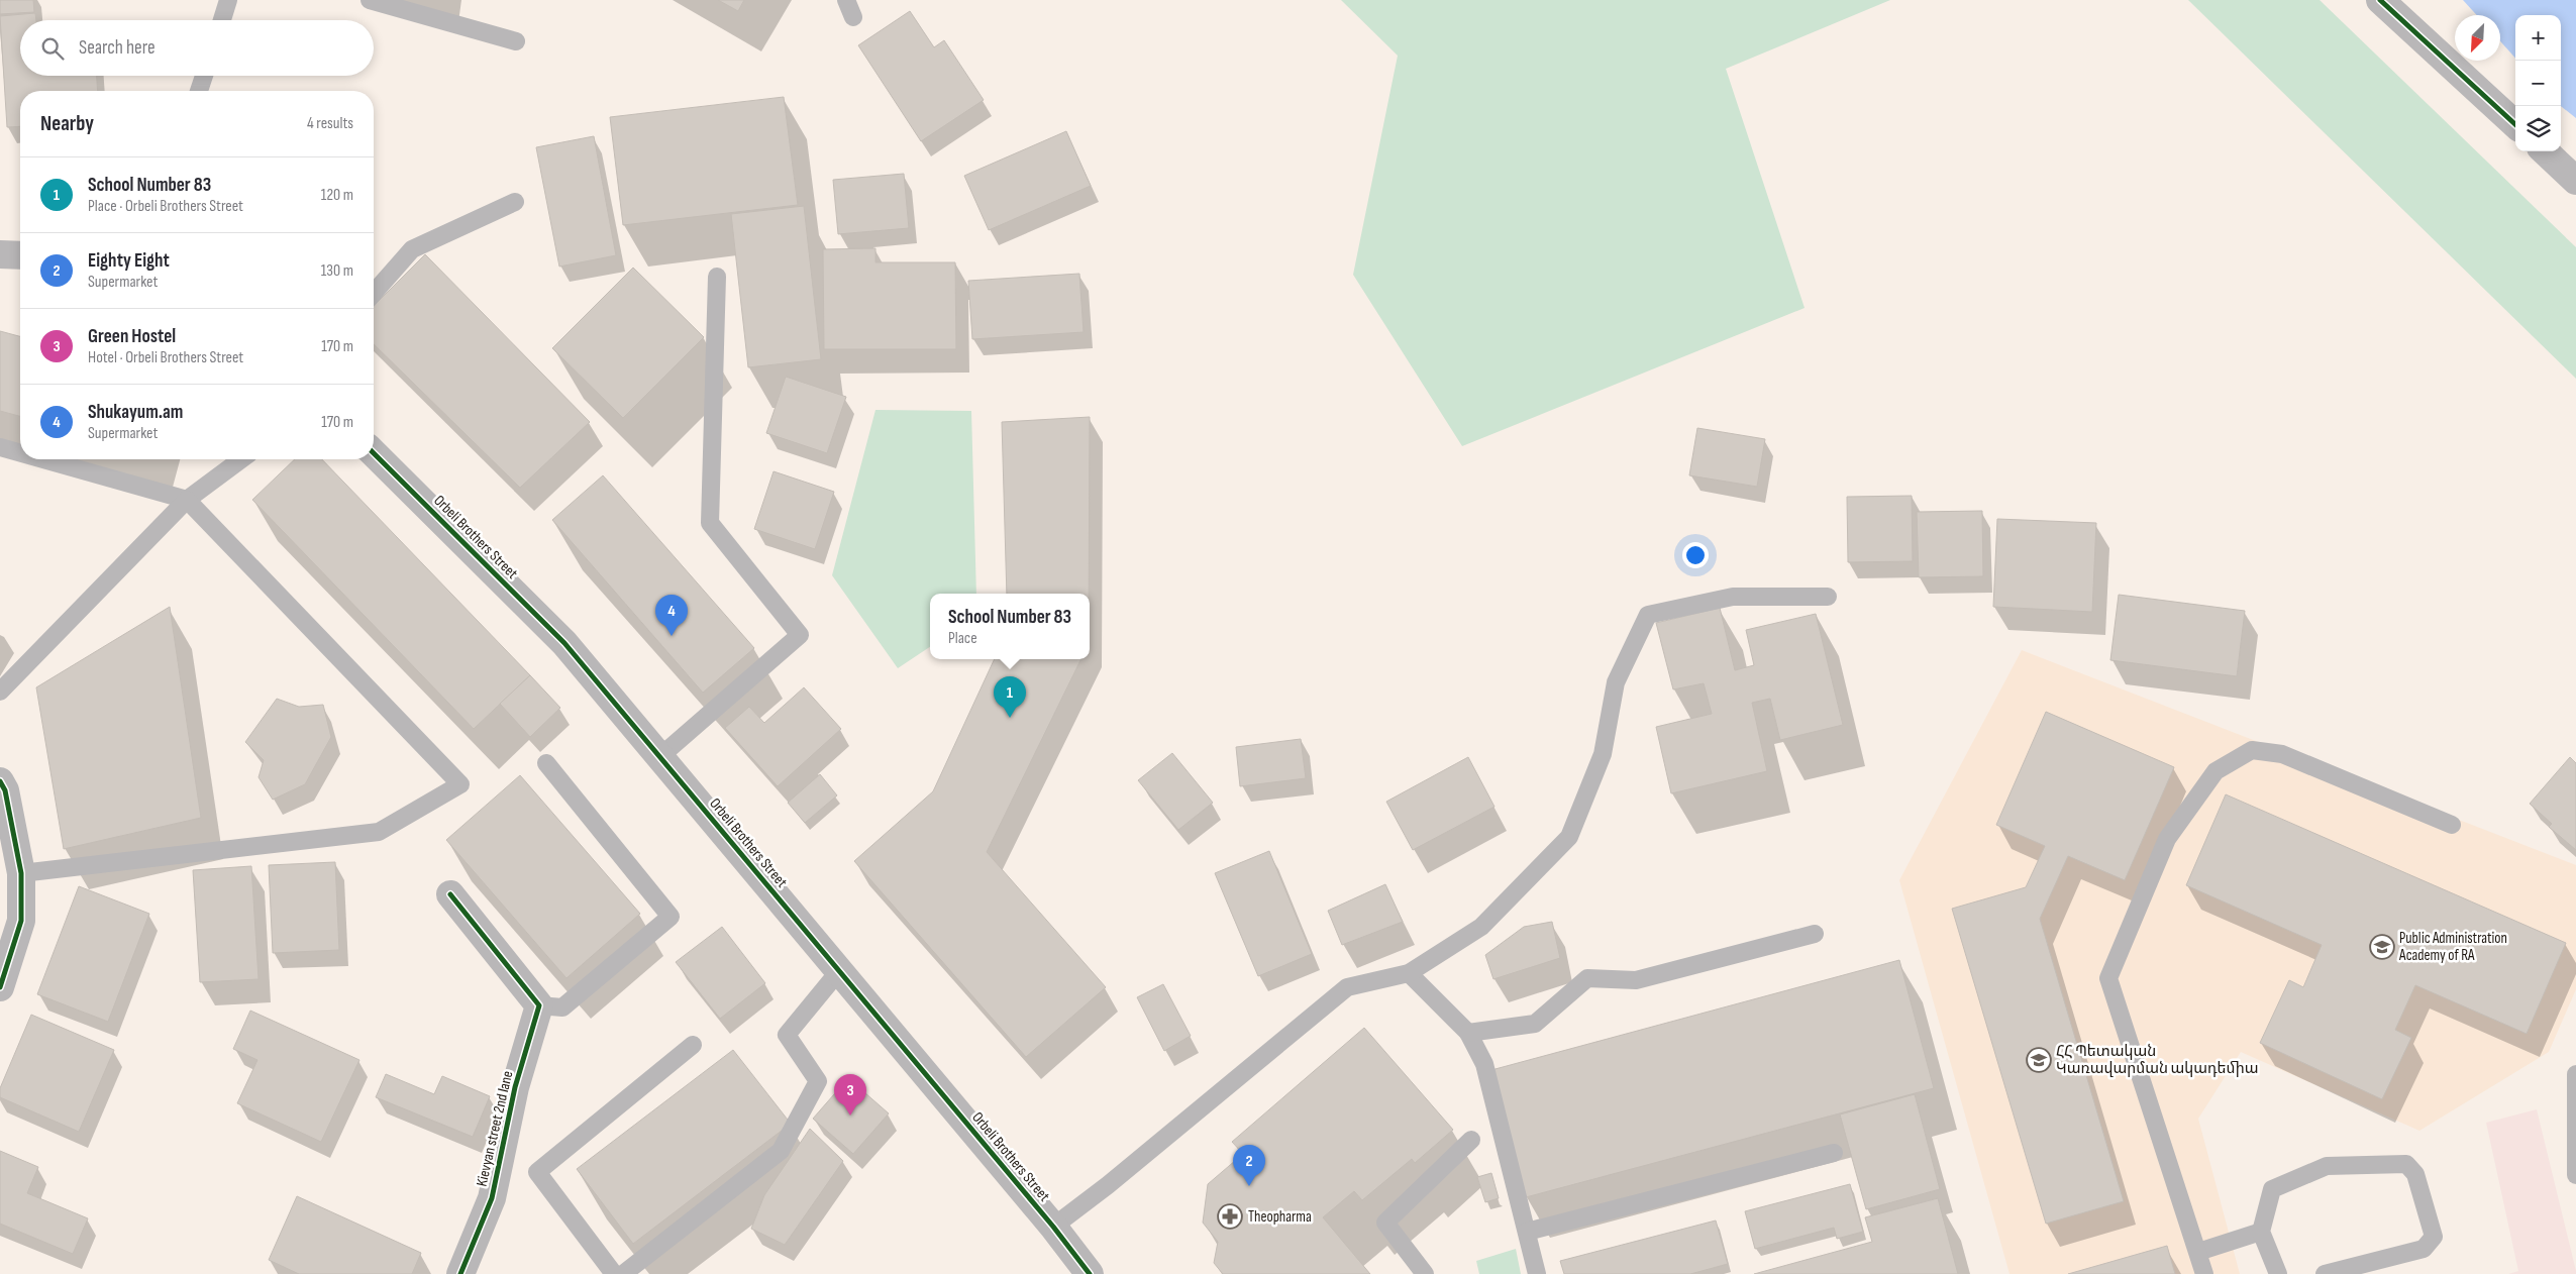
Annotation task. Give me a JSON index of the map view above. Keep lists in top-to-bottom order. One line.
{"streets":{"street":["Orbeli Brothers Street","Kievyan street 2nd lane"]},"places":{"school or university":["Public Administration Academy of RA","ՀՀ Պետական Կառավարման ակադեմիա"],"pharmacy":["Theopharma"]},"north":"bottom left","page":{"map_buttons":["+","−"],"search":"Search here","heading":["Nearby","4 results"],"list":[{"mark":"1","name":"School Number 83","note":"Place · Orbeli Brothers Street","value":"120 m"},{"mark":"2","name":"Eighty Eight","note":"Supermarket","value":"130 m"},{"mark":"3","name":"Green Hostel","note":"Hotel · Orbeli Brothers Street","value":"170 m"},{"mark":"4","name":"Shukayum.am","note":"Supermarket","value":"170 m"}],"popup":["School Number 83","Place"],"pins":["4","1","3","2"]}}
